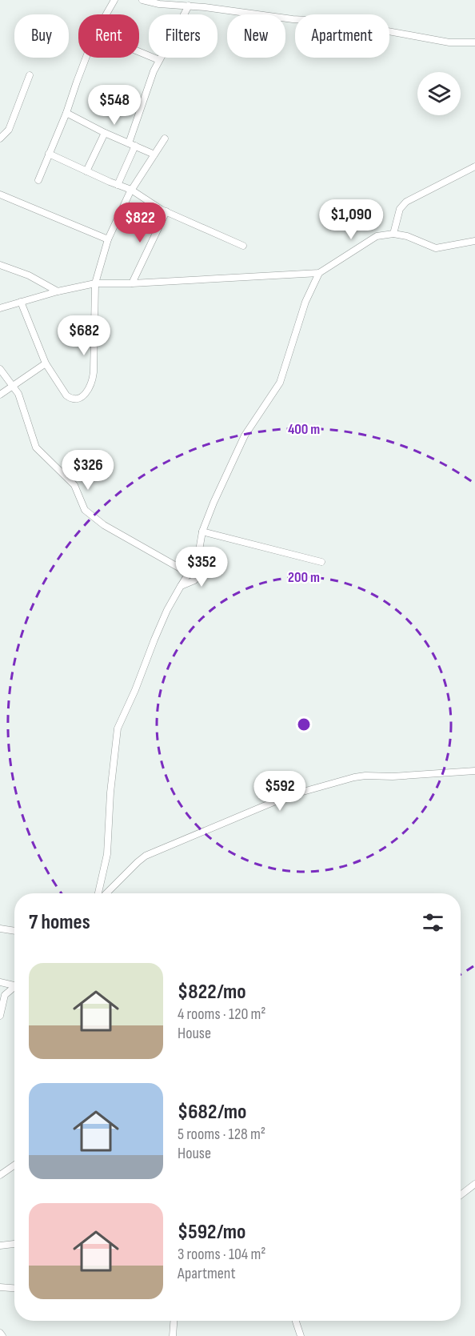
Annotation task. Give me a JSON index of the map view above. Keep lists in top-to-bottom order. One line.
{"page":{"chip":["Buy","Rent","Filters","New","Apartment"],"price":["$548","$1,090","$822","$682","$326","$352","$592"],"heading":"7 homes","list":[{"name":"$822/mo","note":"4 rooms · 120 m² · House"},{"name":"$682/mo","note":"5 rooms · 128 m² · House"},{"name":"$592/mo","note":"3 rooms · 104 m² · Apartment"}]},"rings":["400 m","200 m"]}
